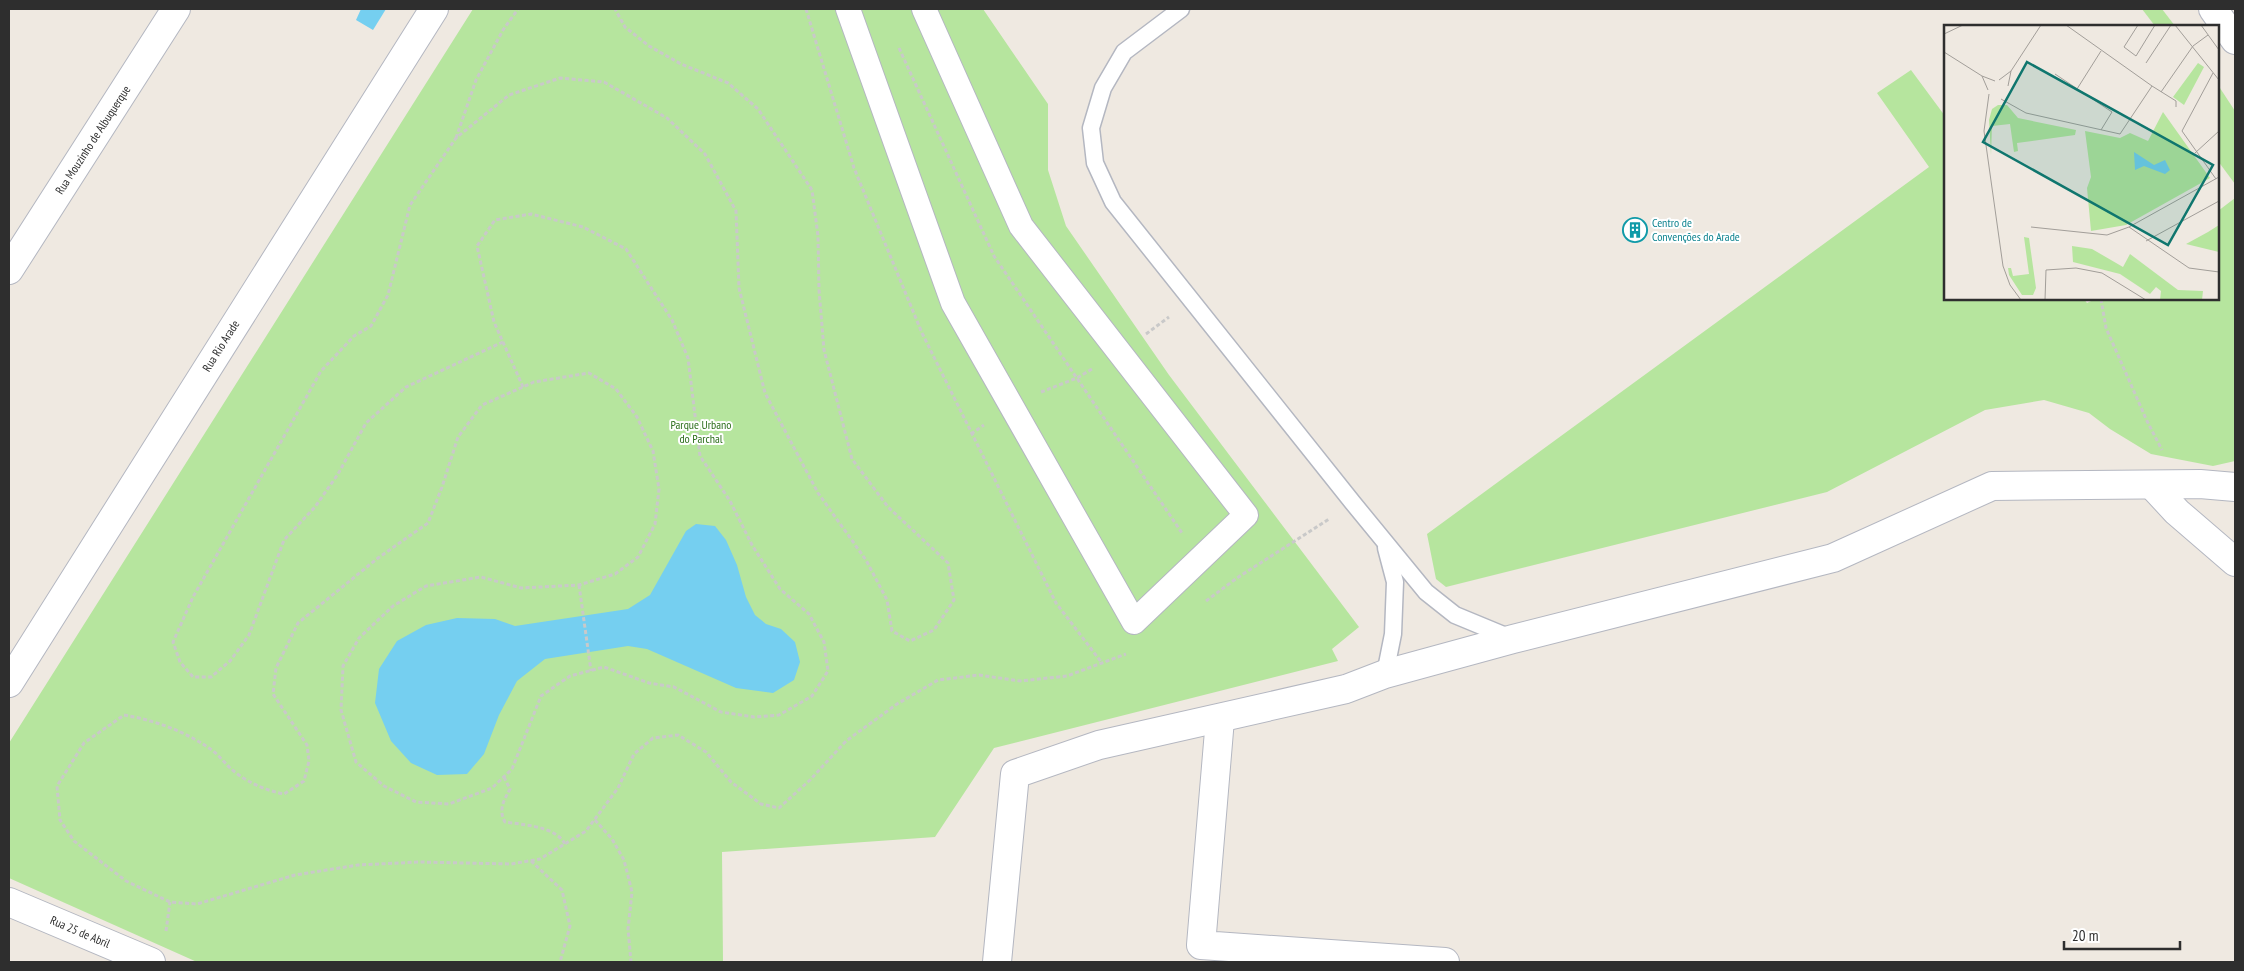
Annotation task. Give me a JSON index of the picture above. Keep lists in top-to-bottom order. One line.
{"streets":{"street":["Rua Mouzinho de Albuquerque","Rua Rio Arade","Rua 25 de Abril"]},"parks":["Parque Urbano do Parchal"],"places":{"building":["Centro de Convenções do Arade"]},"scale_bar":"20 m"}
